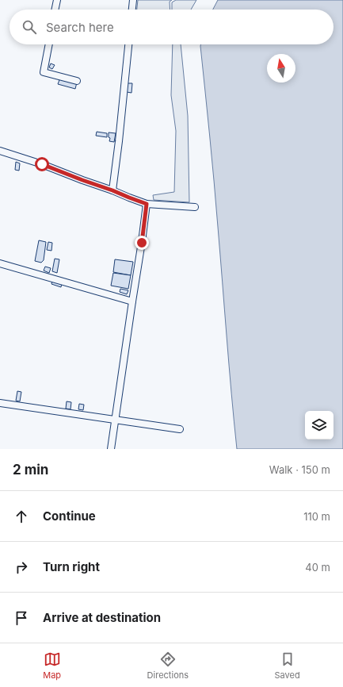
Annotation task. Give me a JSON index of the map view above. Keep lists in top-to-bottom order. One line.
{"north":"top","page":{"search":"Search here","heading":["2 min","Walk · 150 m"],"list":[["Continue","110 m"],["Turn right","40 m"],"Arrive at destination"],"nav":["Map","Directions","Saved"]}}
